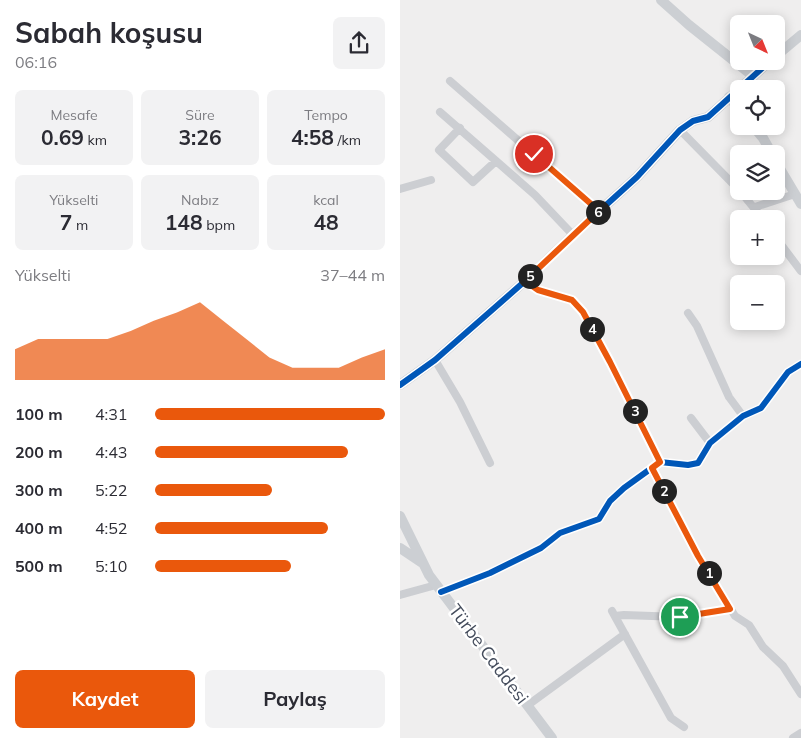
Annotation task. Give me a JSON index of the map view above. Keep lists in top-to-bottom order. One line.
{"streets":{"street":["Türbe Caddesi"]},"north":"bottom right","page":{"heading":["Sabah koşusu","06:16"],"map_buttons":["+","−"],"stats":[["Mesafe","0.69 km"],["Süre","3:26"],["Tempo","4:58 /km"],["Yükselti","7 m"],["Nabız","148 bpm"],["kcal","48"]],"pins":["6","5","4","3","2","1"],"chart":["Yükselti","37–44 m"],"list":[{"name":"100 m","note":"4:31"},{"name":"200 m","note":"4:43"},{"name":"300 m","note":"5:22"},{"name":"400 m","note":"4:52"},{"name":"500 m","note":"5:10"}],"buttons":["Kaydet","Paylaş"]}}
